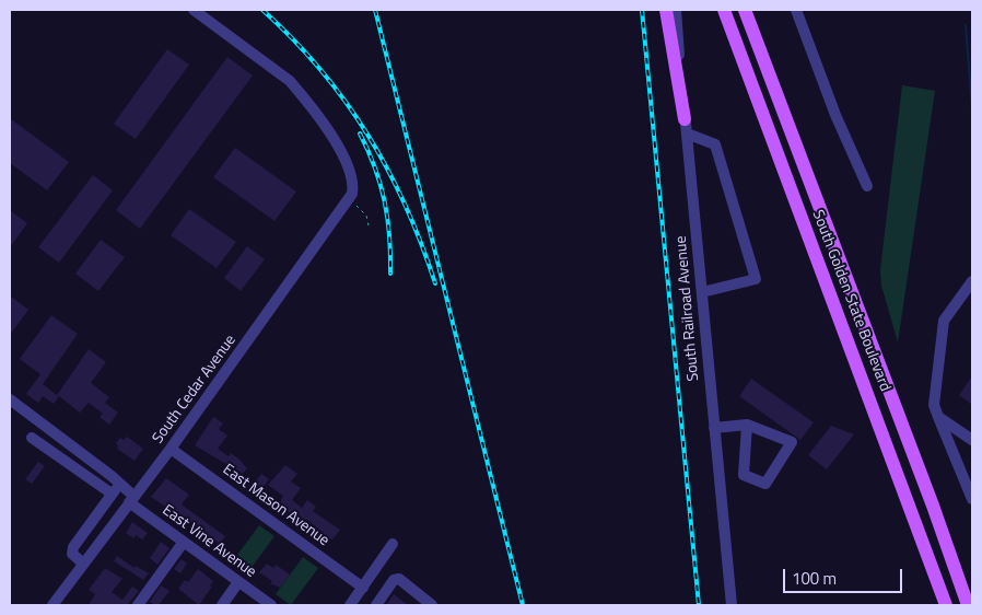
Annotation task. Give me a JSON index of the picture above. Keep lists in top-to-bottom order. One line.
{"streets":{"main road":["South Golden State Boulevard"],"street":["South Railroad Avenue","South Cedar Avenue","East Mason Avenue","East Vine Avenue"]},"crossings":[["South Cedar Avenue","East Mason Avenue"],["South Cedar Avenue","East Vine Avenue"]],"scale_bar":"100 m"}
